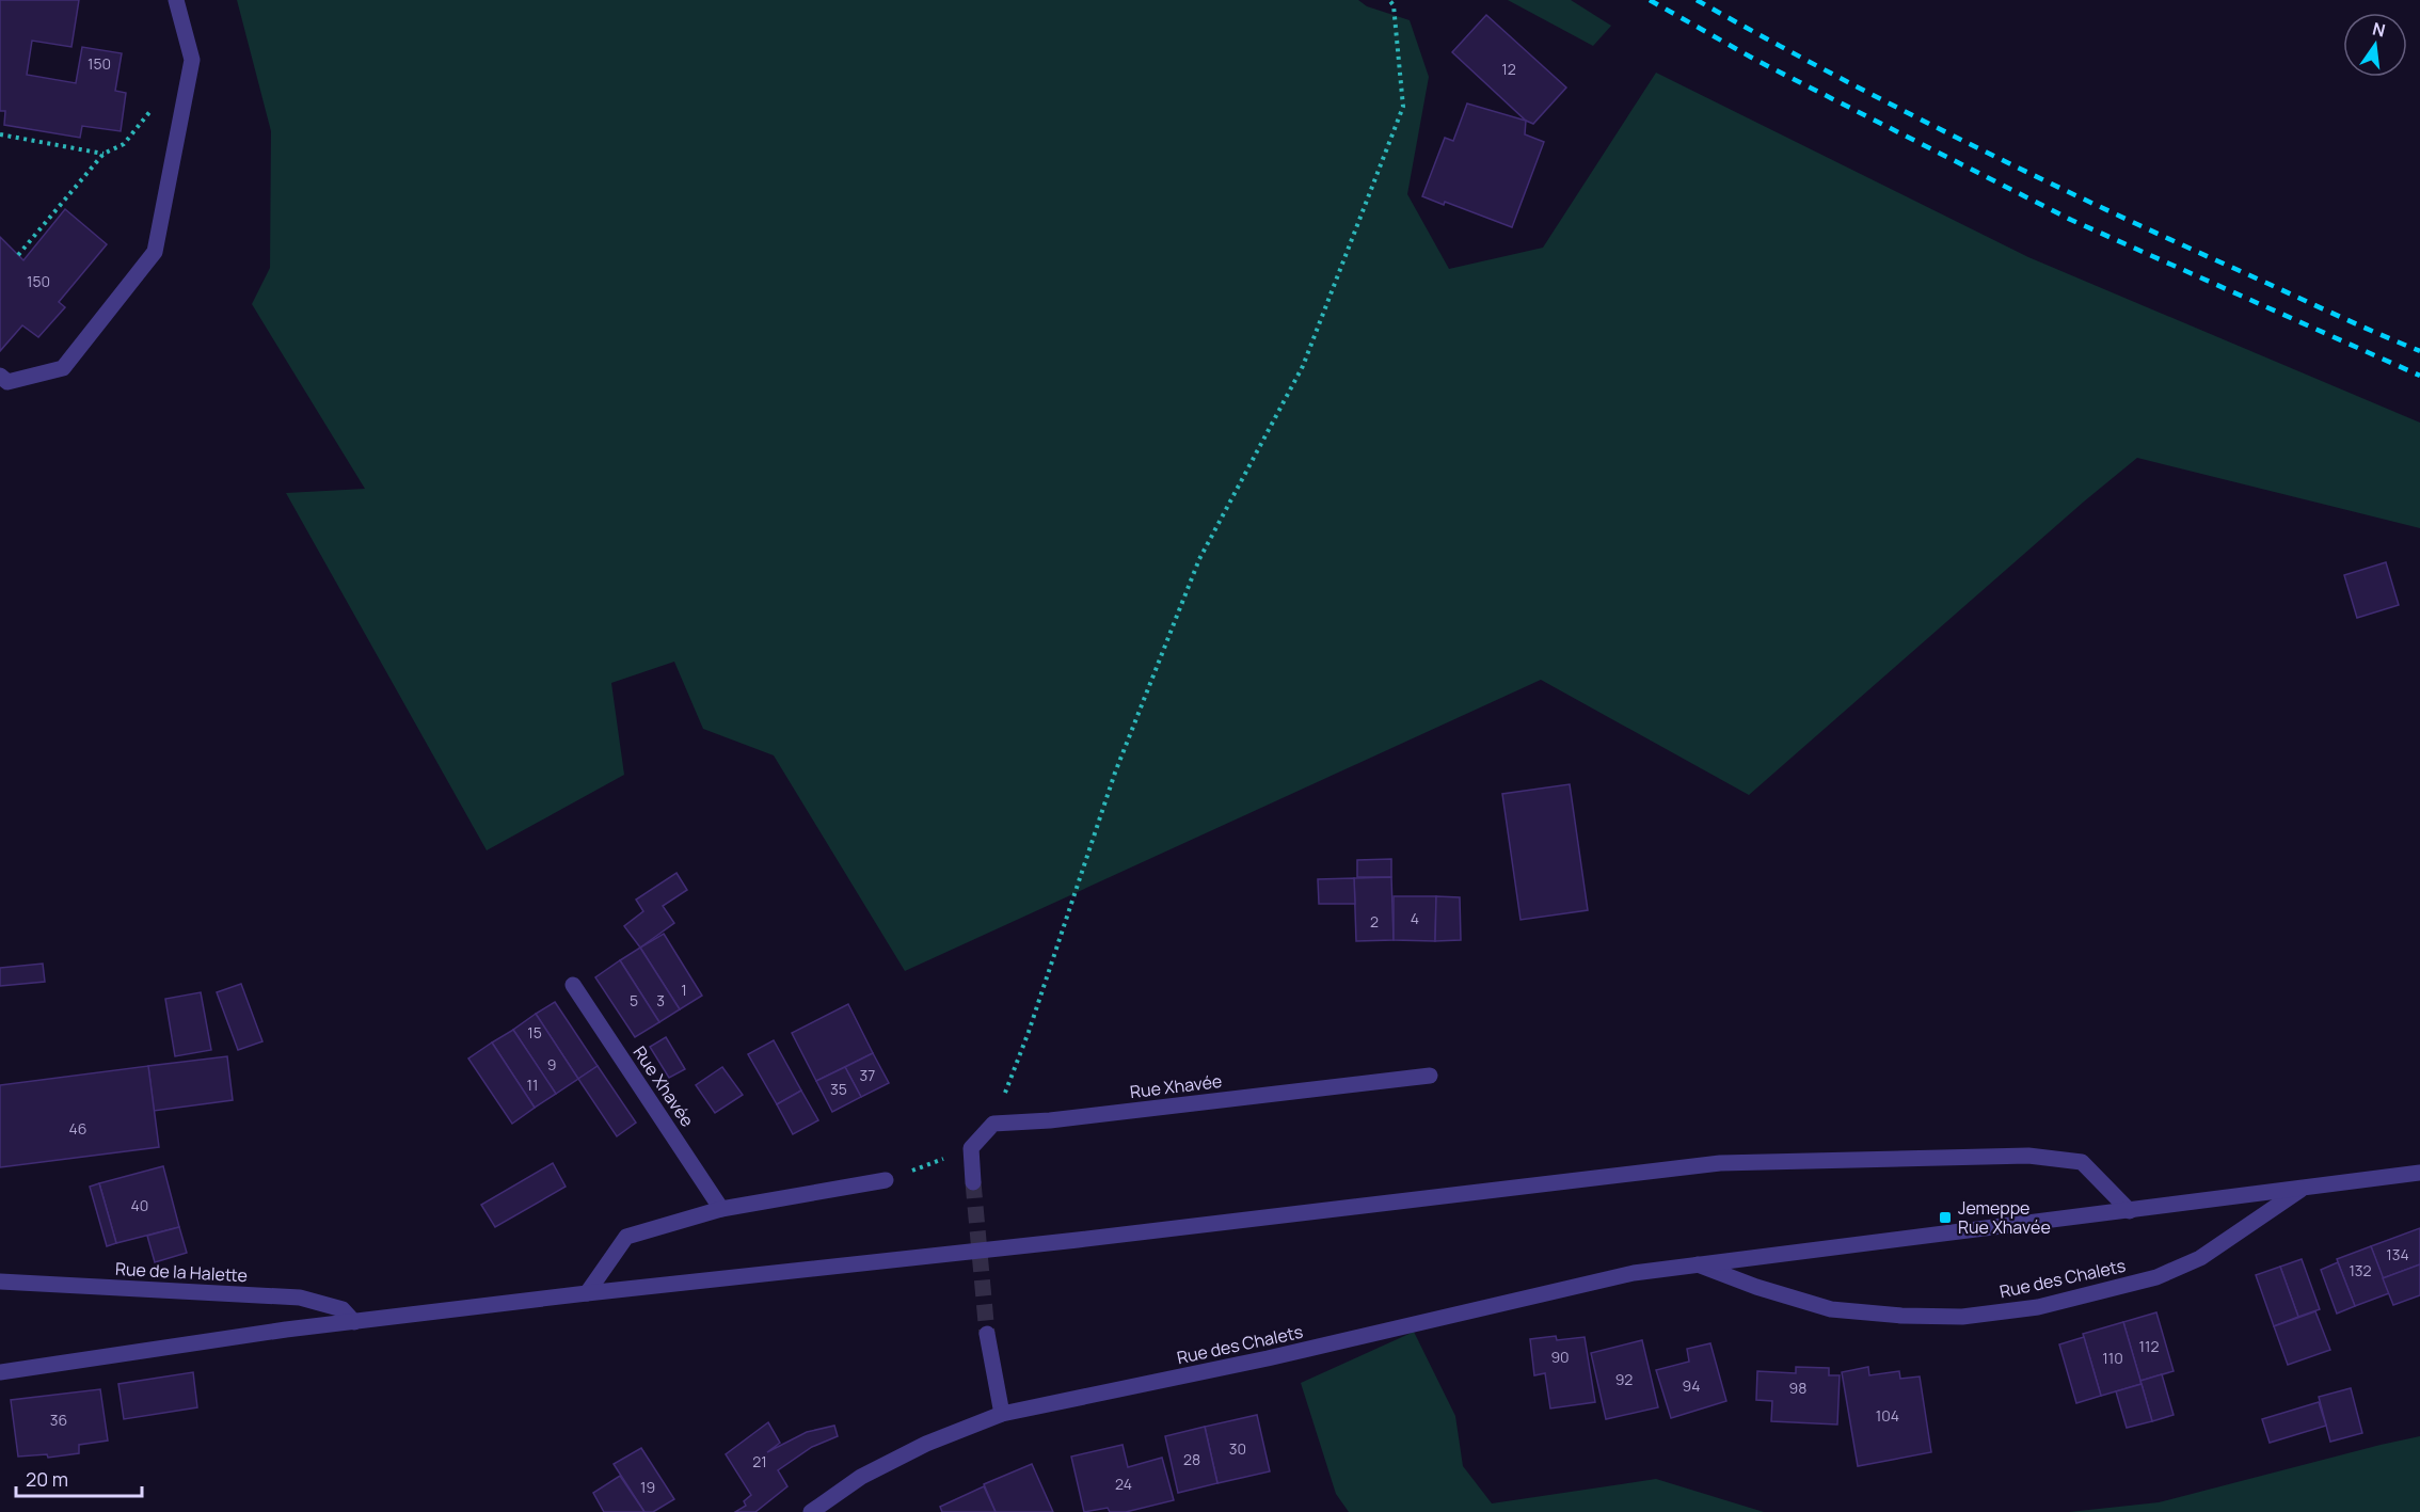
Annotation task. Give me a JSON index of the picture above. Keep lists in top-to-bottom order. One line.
{"streets":{"street":["Rue Xhavée","Rue de la Halette","Rue des Chalets"]},"places":{"transit":["Jemeppe Rue Xhavée"]},"house_numbers":["150","12","150","4","2","1","5","3","15","9","37","11","35","46","40","134","132","112","90","110","92","94","98","104","36","30","28","21","24","19"],"scale_bar":"20 m","north":"top"}
